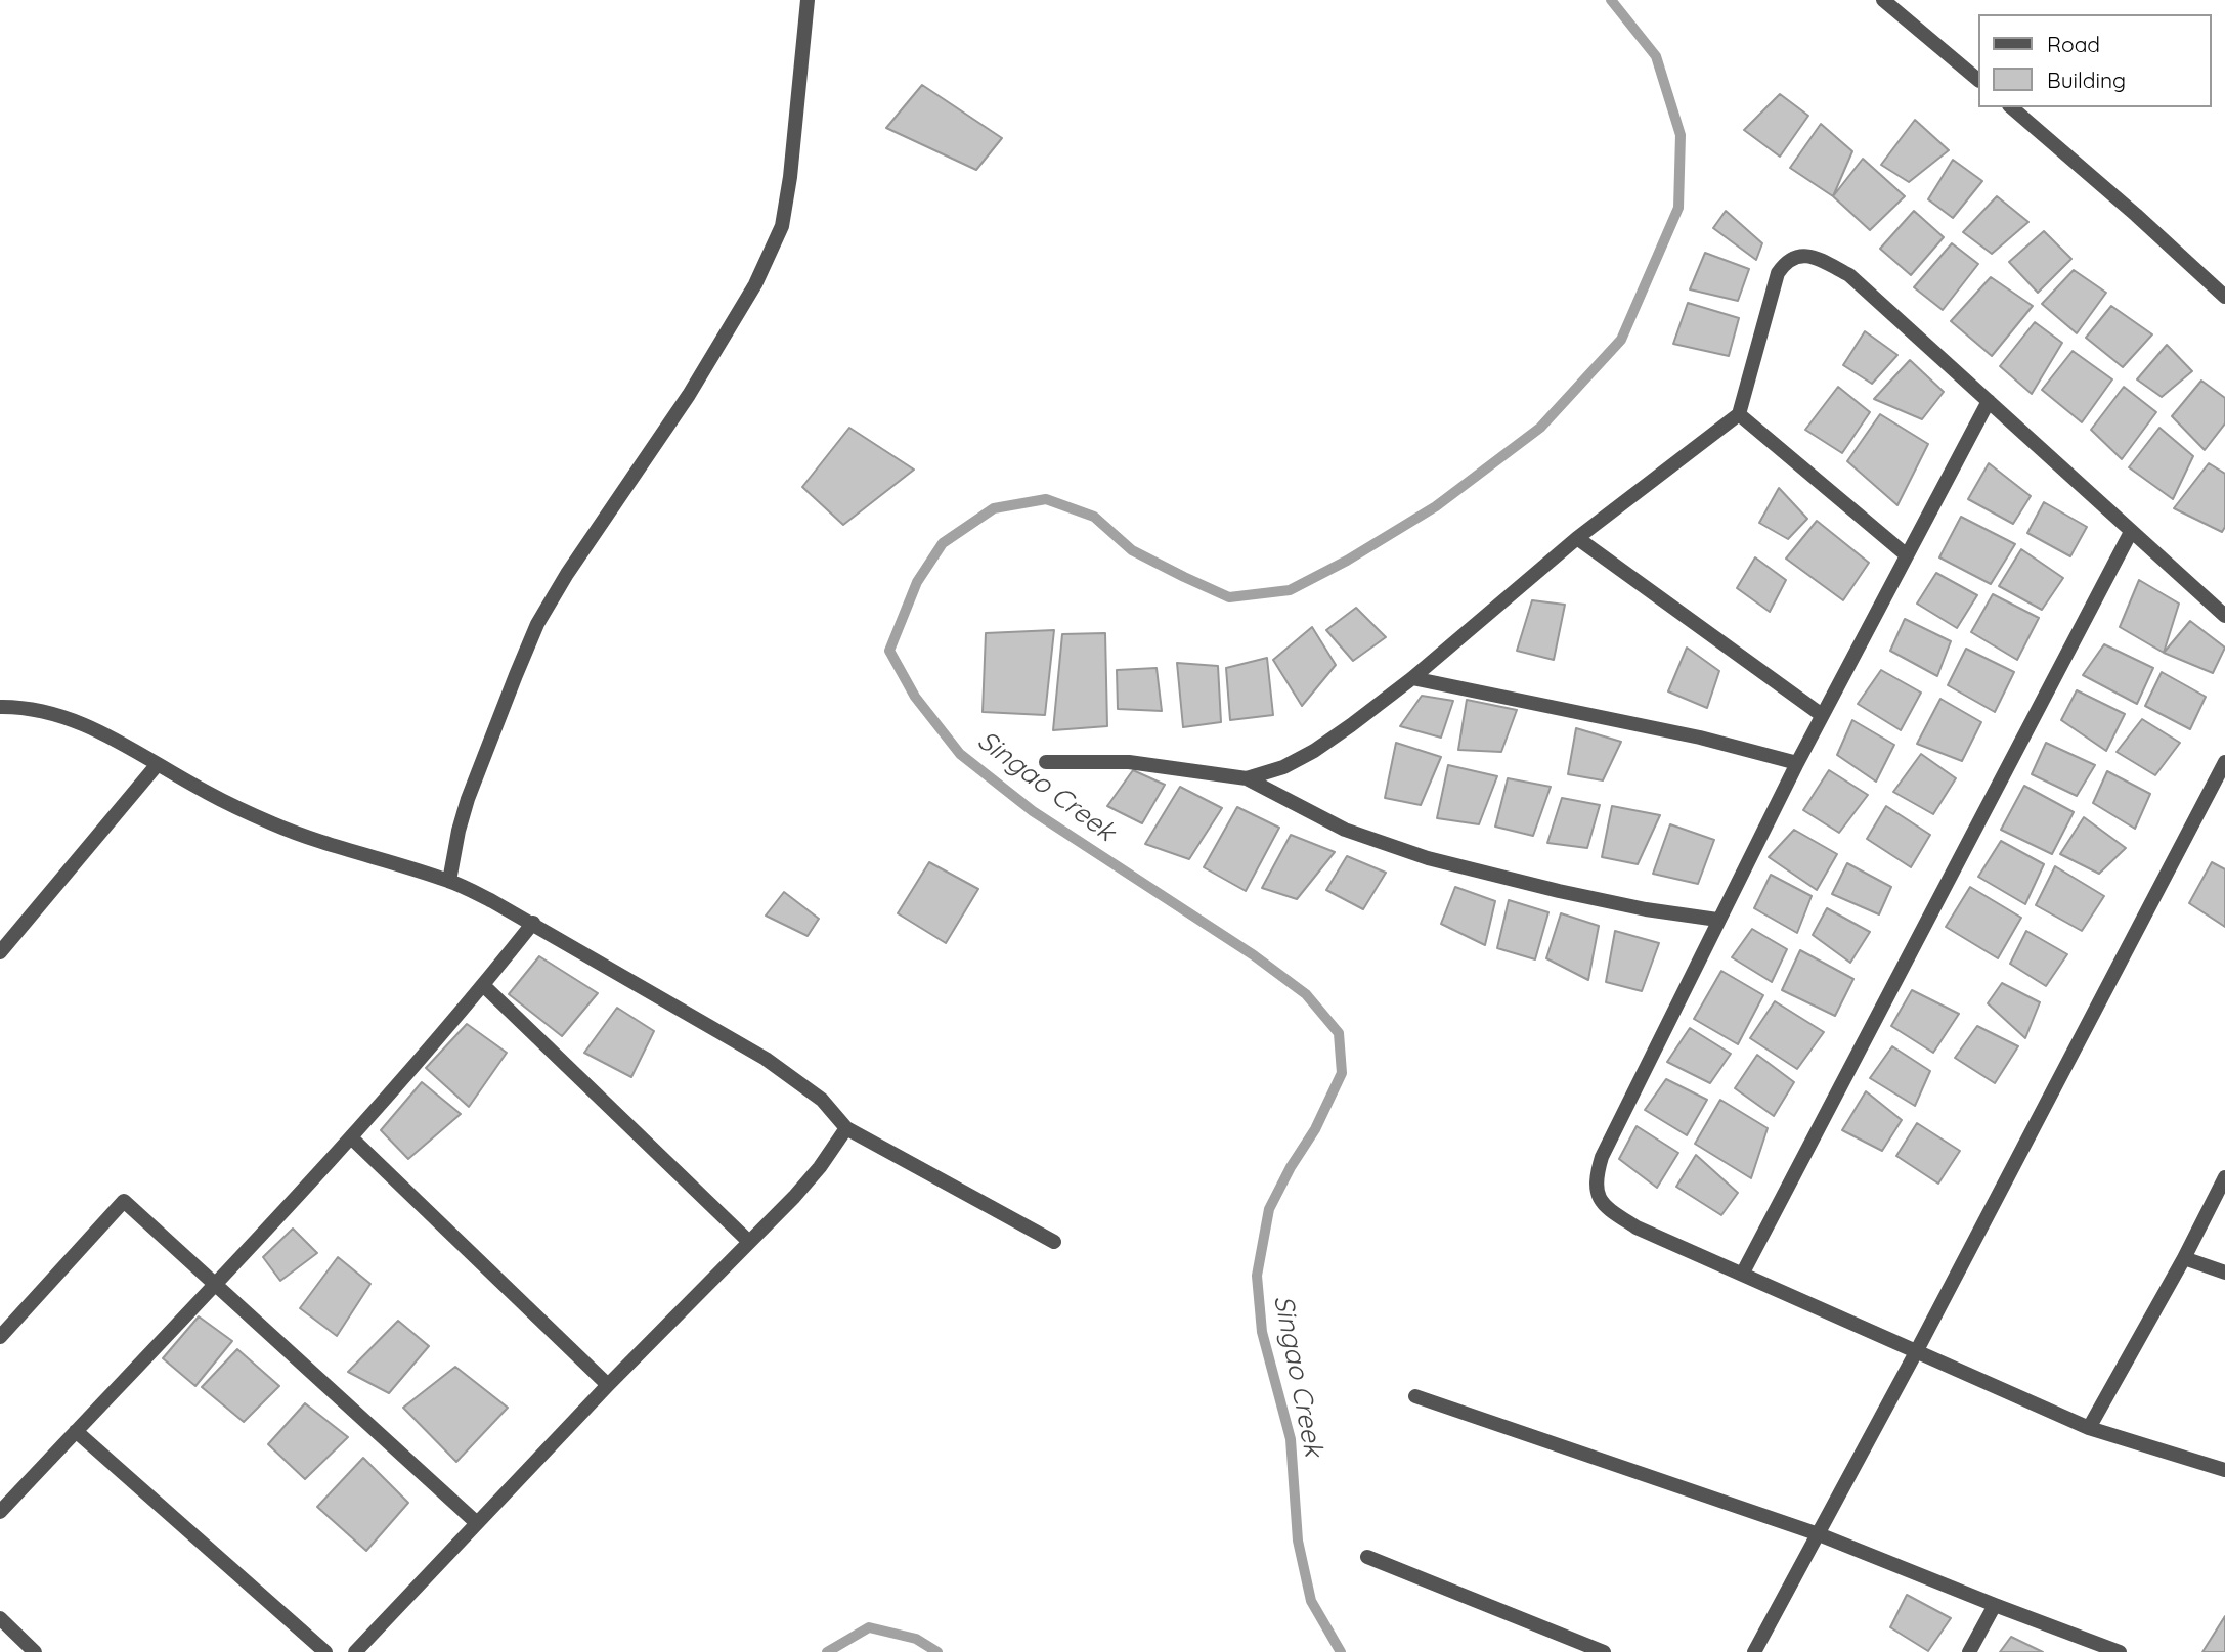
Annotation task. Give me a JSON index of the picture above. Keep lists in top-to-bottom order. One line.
{"water":["Singao Creek"],"legend":["Road","Building"]}
